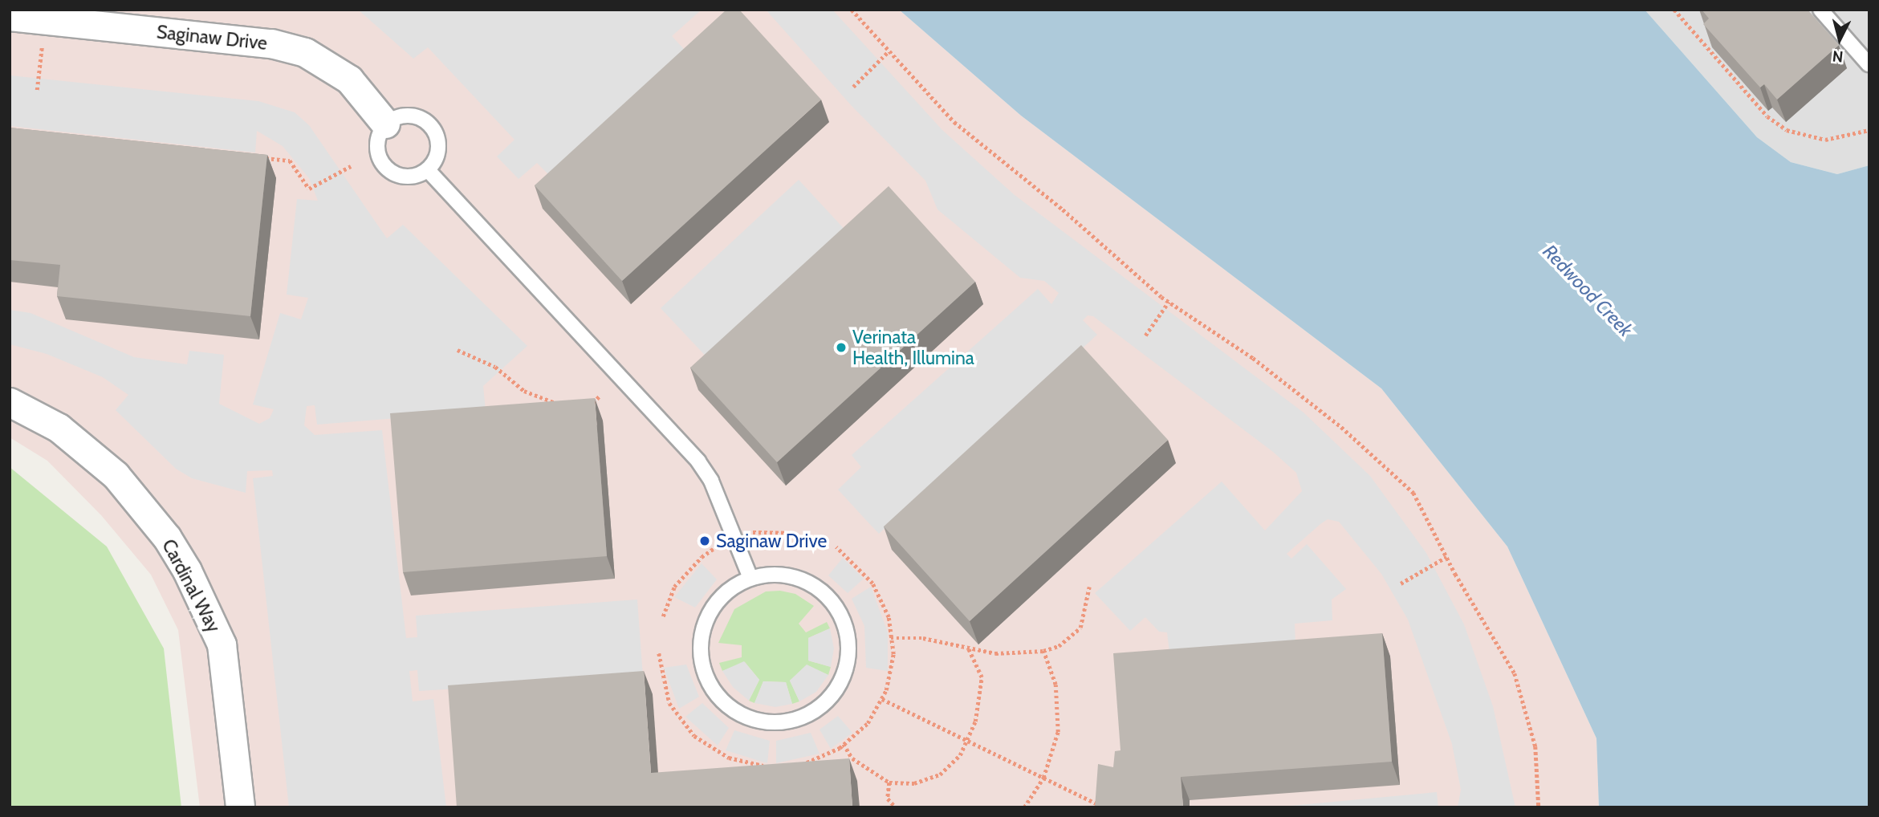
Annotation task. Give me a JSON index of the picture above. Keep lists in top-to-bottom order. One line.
{"streets":{"street":["Saginaw Drive","Cardinal Way"]},"water":["Redwood Creek"],"places":["Verinata Health, Illumina","Saginaw Drive"],"north":"bottom"}
